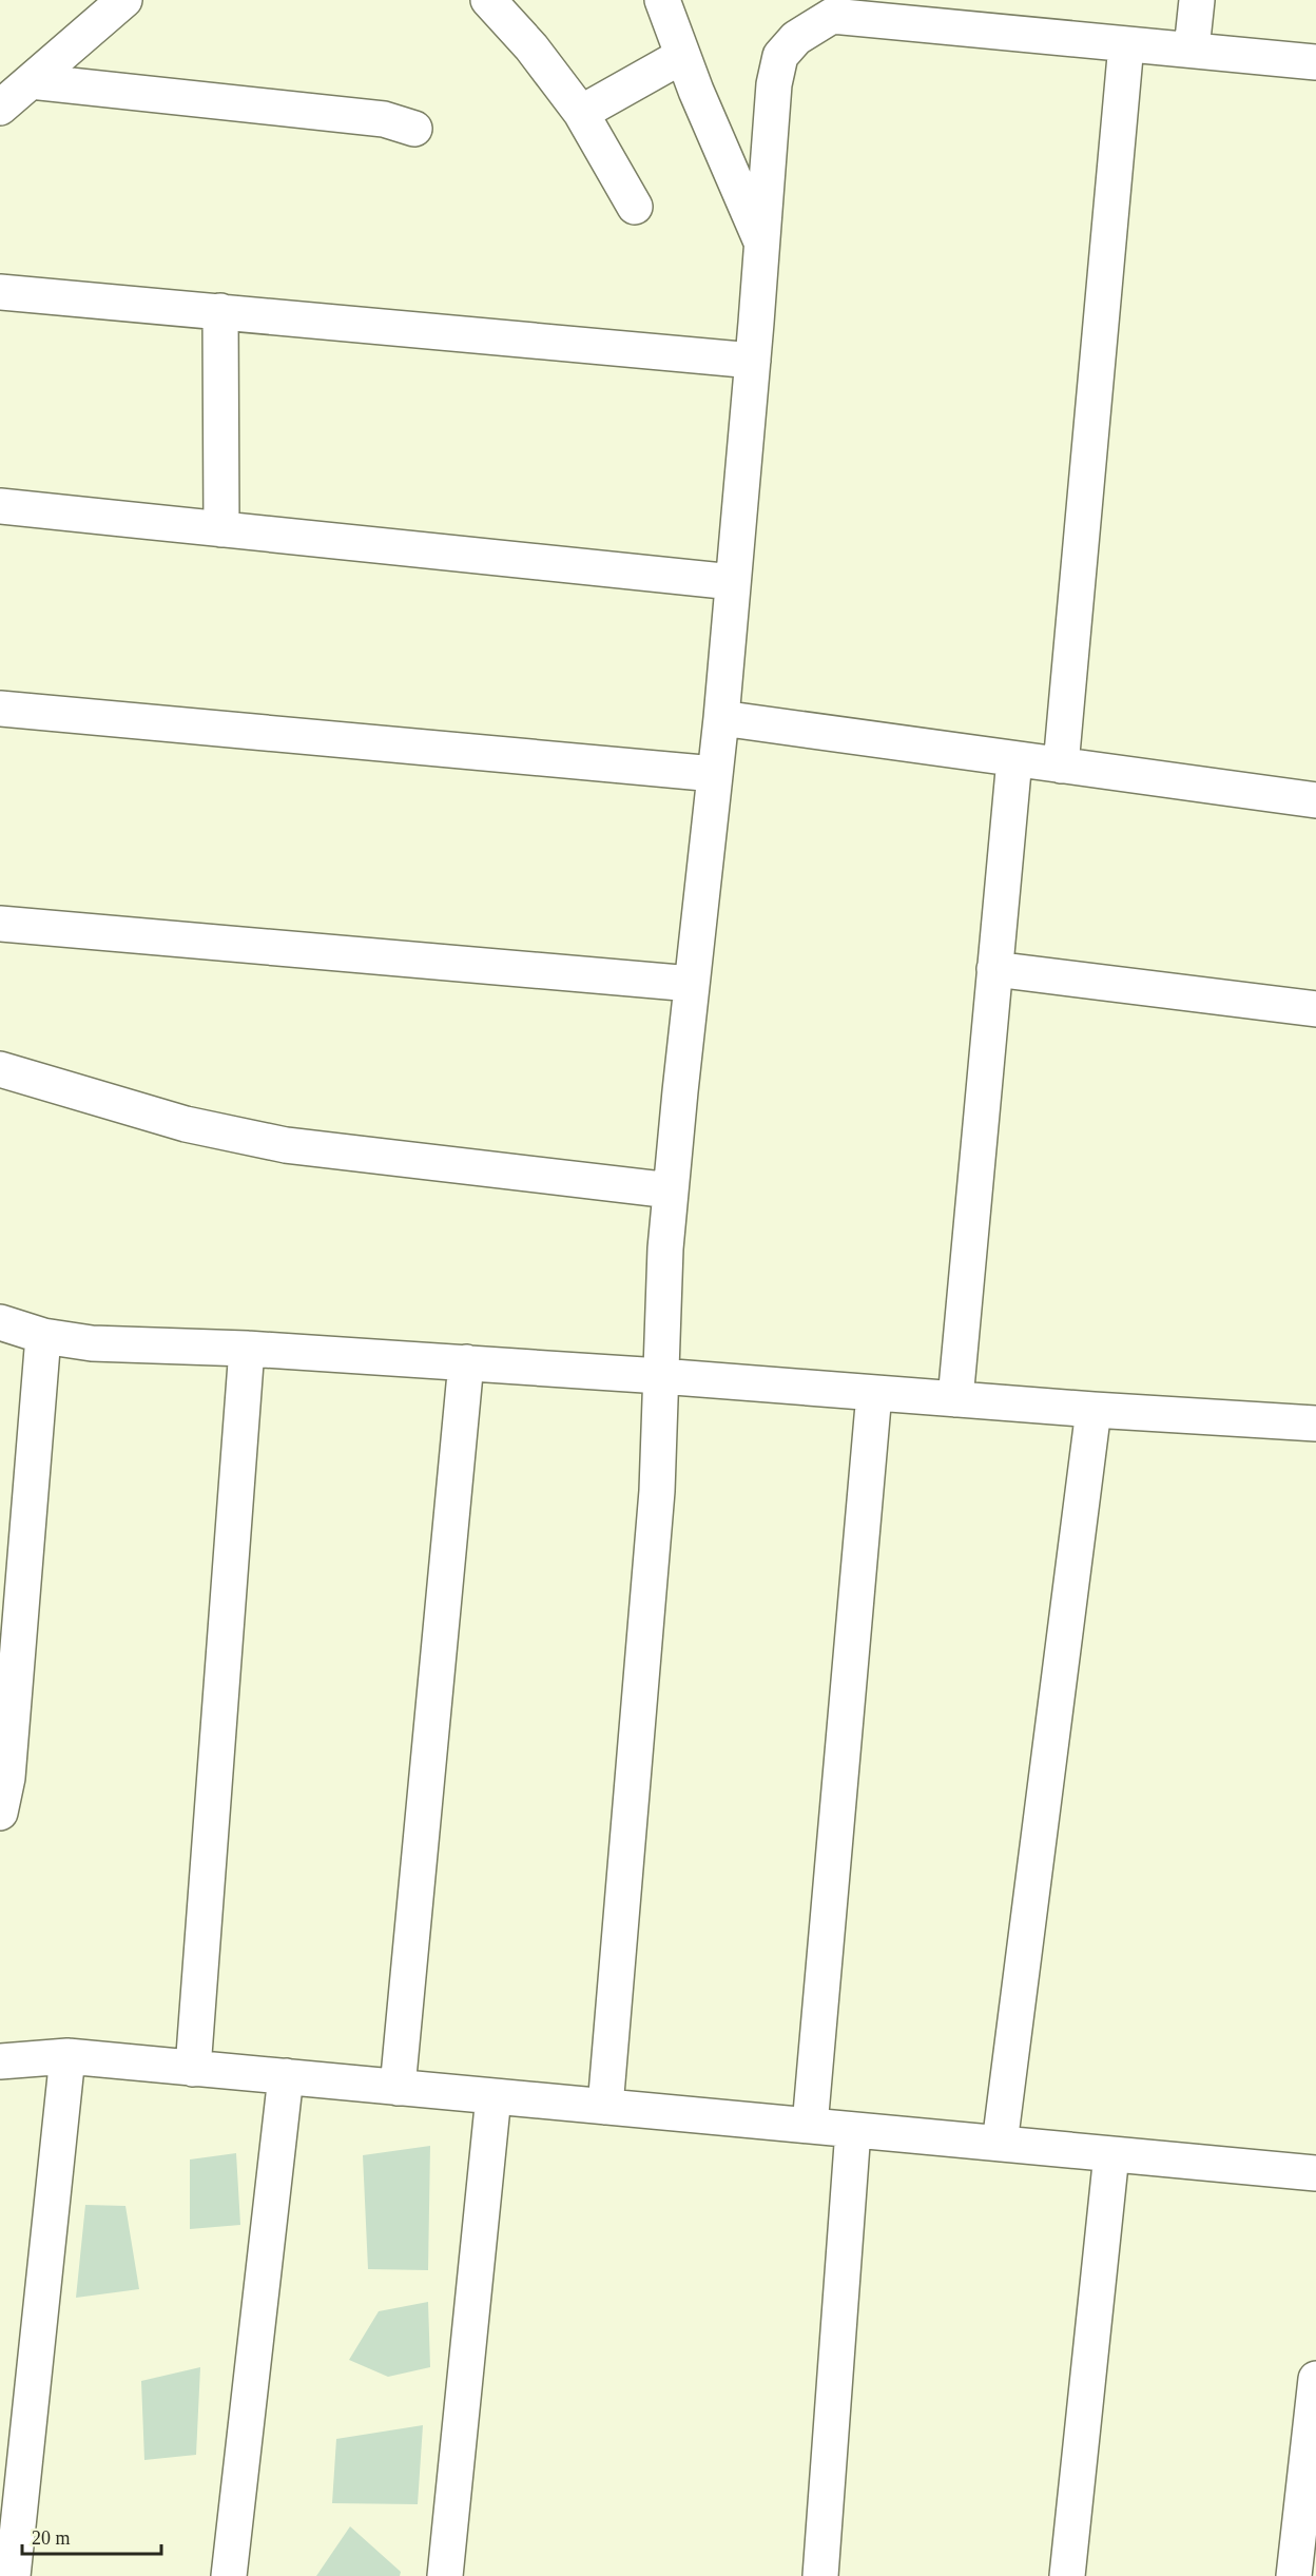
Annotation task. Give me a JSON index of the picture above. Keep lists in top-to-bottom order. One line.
{"scale_bar":"20 m"}
